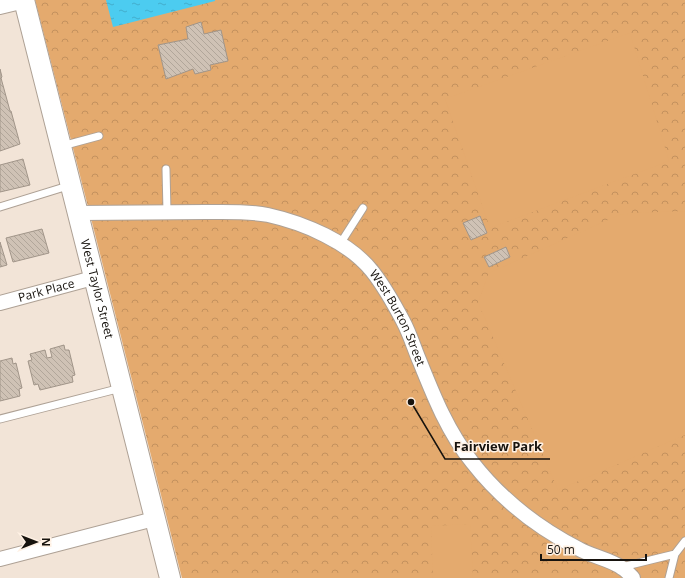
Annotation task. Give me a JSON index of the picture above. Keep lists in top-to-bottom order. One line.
{"streets":{"main road":["West Taylor Street"],"street":["Park Place","West Burton Street"]},"crossings":[["West Taylor Street","Park Place"],["West Taylor Street","West Burton Street"]],"places":["Fairview Park"],"scale_bar":"50 m","north":"right"}
